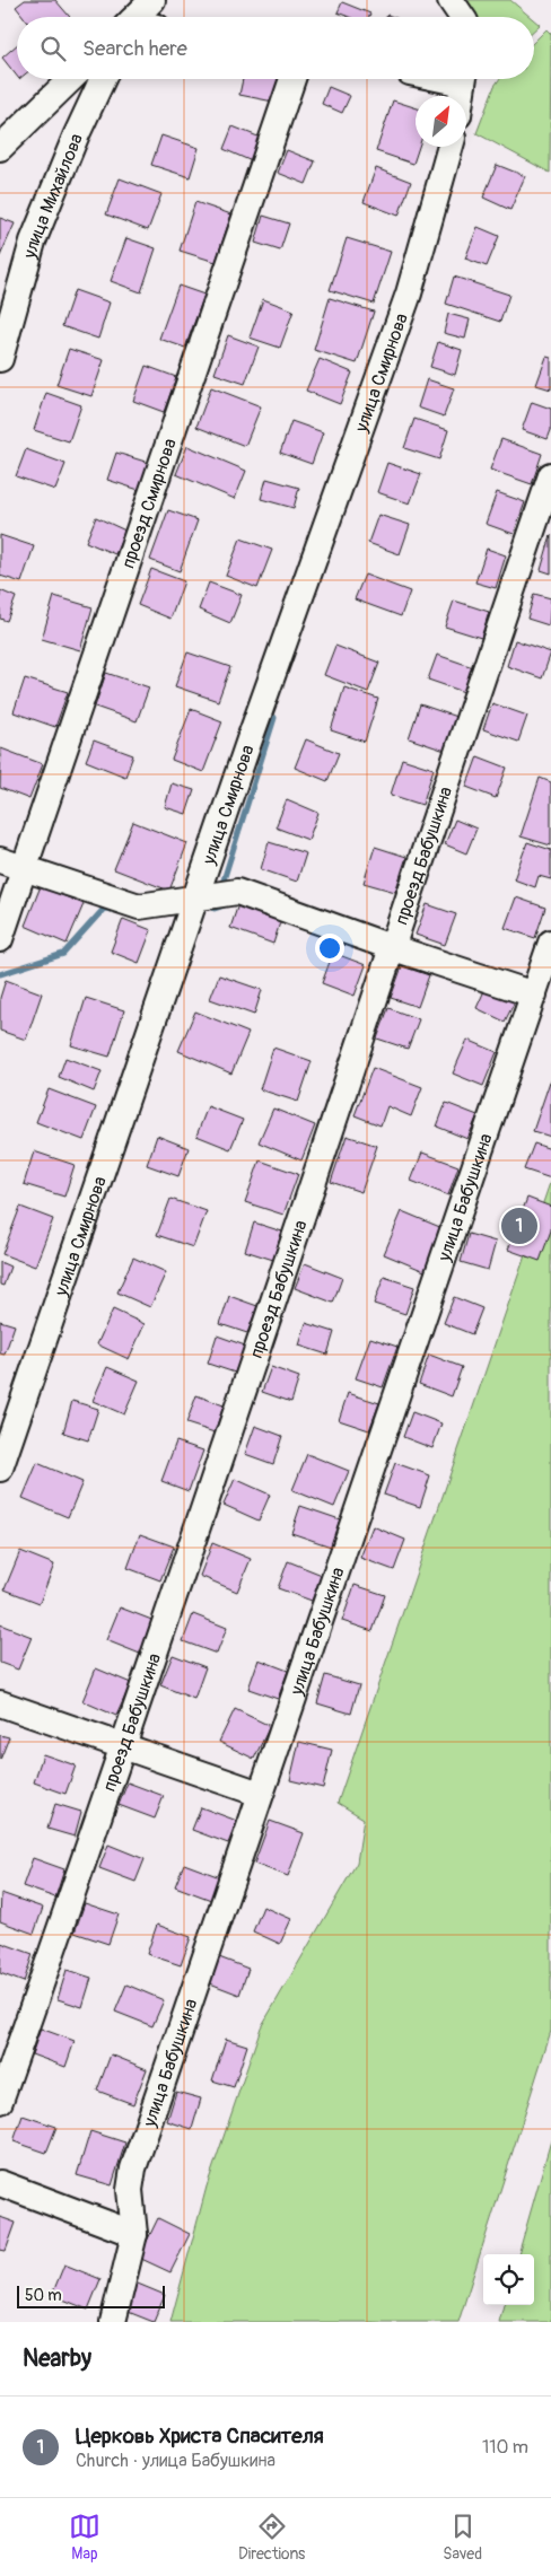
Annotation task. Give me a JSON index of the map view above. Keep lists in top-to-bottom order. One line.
{"streets":{"street":["улица Михайлова","улица Смирнова","проезд Смирнова","проезд Бабушкина","улица Бабушкина"]},"scale_bar":"50 m","north":"top right","page":{"search":"Search here","pins":"1","scale":"50 m","heading":"Nearby","list":[{"mark":"1","name":"Церковь Христа Спасителя","note":"Church · улица Бабушкина","value":"110 m"}],"nav":["Map","Directions","Saved"]}}
